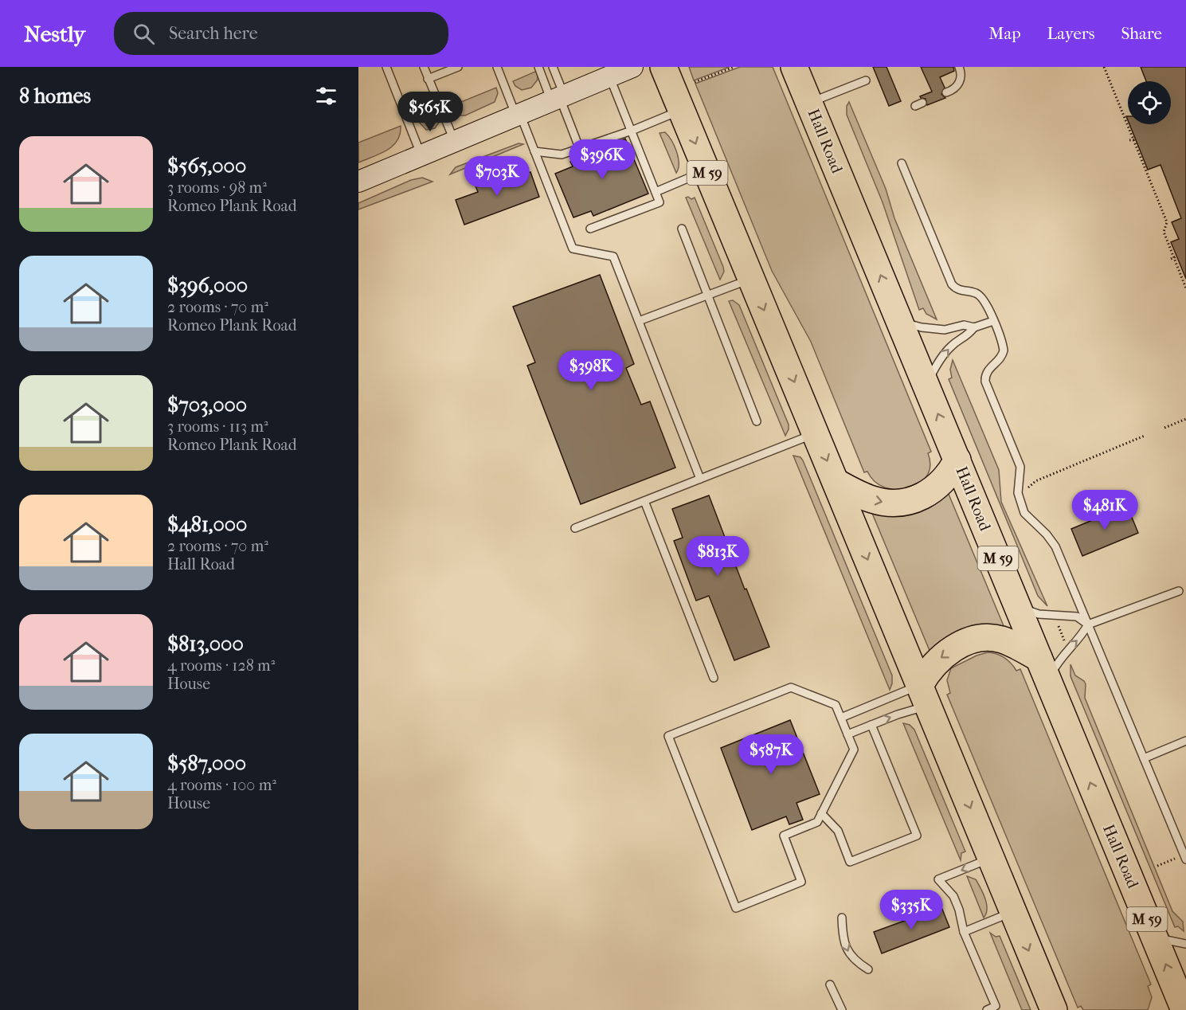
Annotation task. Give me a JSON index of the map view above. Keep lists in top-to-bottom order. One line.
{"streets":{"highway":["Hall Road","M 59"]},"page":{"header":"Nestly","search":"Search here","nav":["Map","Layers","Share"],"heading":"8 homes","price":["$565K","$396K","$703K","$398K","$481K","$813K","$587K","$335K"],"list":[{"name":"$565,000","note":"3 rooms · 98 m² · Romeo Plank Road"},{"name":"$396,000","note":"2 rooms · 70 m² · Romeo Plank Road"},{"name":"$703,000","note":"3 rooms · 113 m² · Romeo Plank Road"},{"name":"$481,000","note":"2 rooms · 70 m² · Hall Road"},{"name":"$813,000","note":"4 rooms · 128 m² · House"},{"name":"$587,000","note":"4 rooms · 100 m² · House"}]}}
